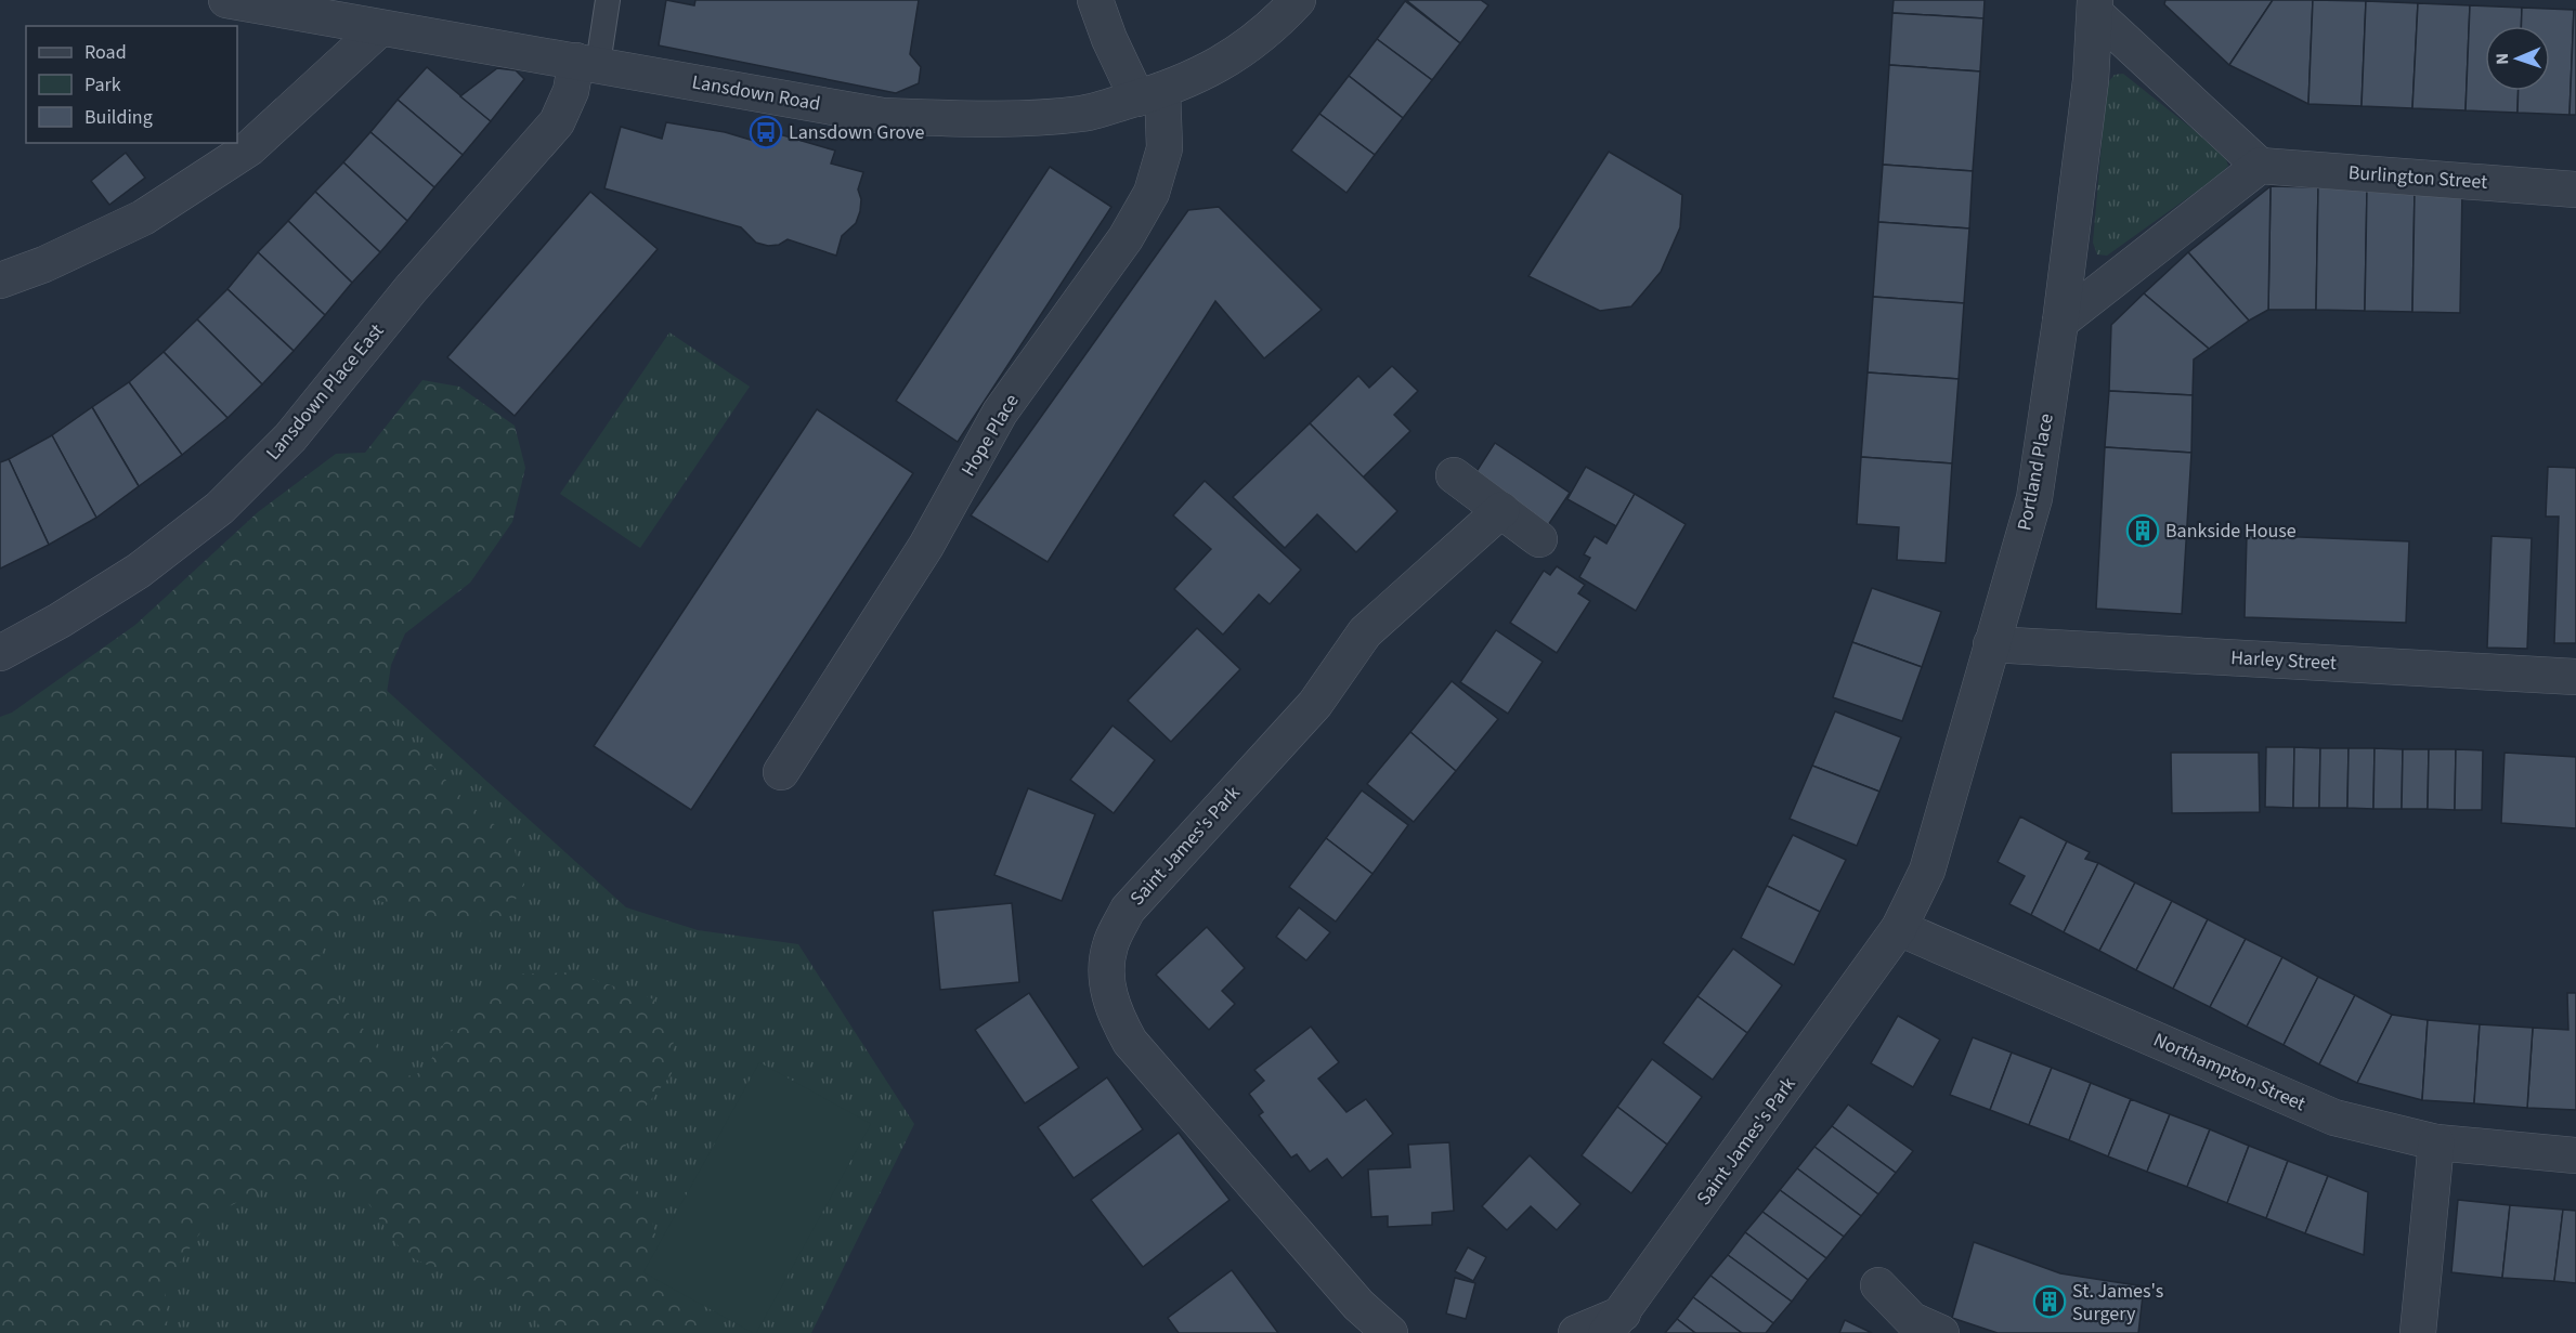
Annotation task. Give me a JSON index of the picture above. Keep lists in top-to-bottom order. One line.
{"streets":{"street":["Lansdown Road","Burlington Street","Lansdown Place East","Hope Place","Portland Place","Harley Street","Saint James's Park","Northampton Street"]},"crossings":[["Lansdown Road","Lansdown Place East"],["Lansdown Road","Hope Place"],["Portland Place","Harley Street"],["Portland Place","Saint James's Park"],["Portland Place","Northampton Street"],["Saint James's Park","Northampton Street"]],"places":{"bus stop":["Lansdown Grove"],"building":["Bankside House","St. James's Surgery"]},"legend":["Road","Park","Building"],"north":"left"}
